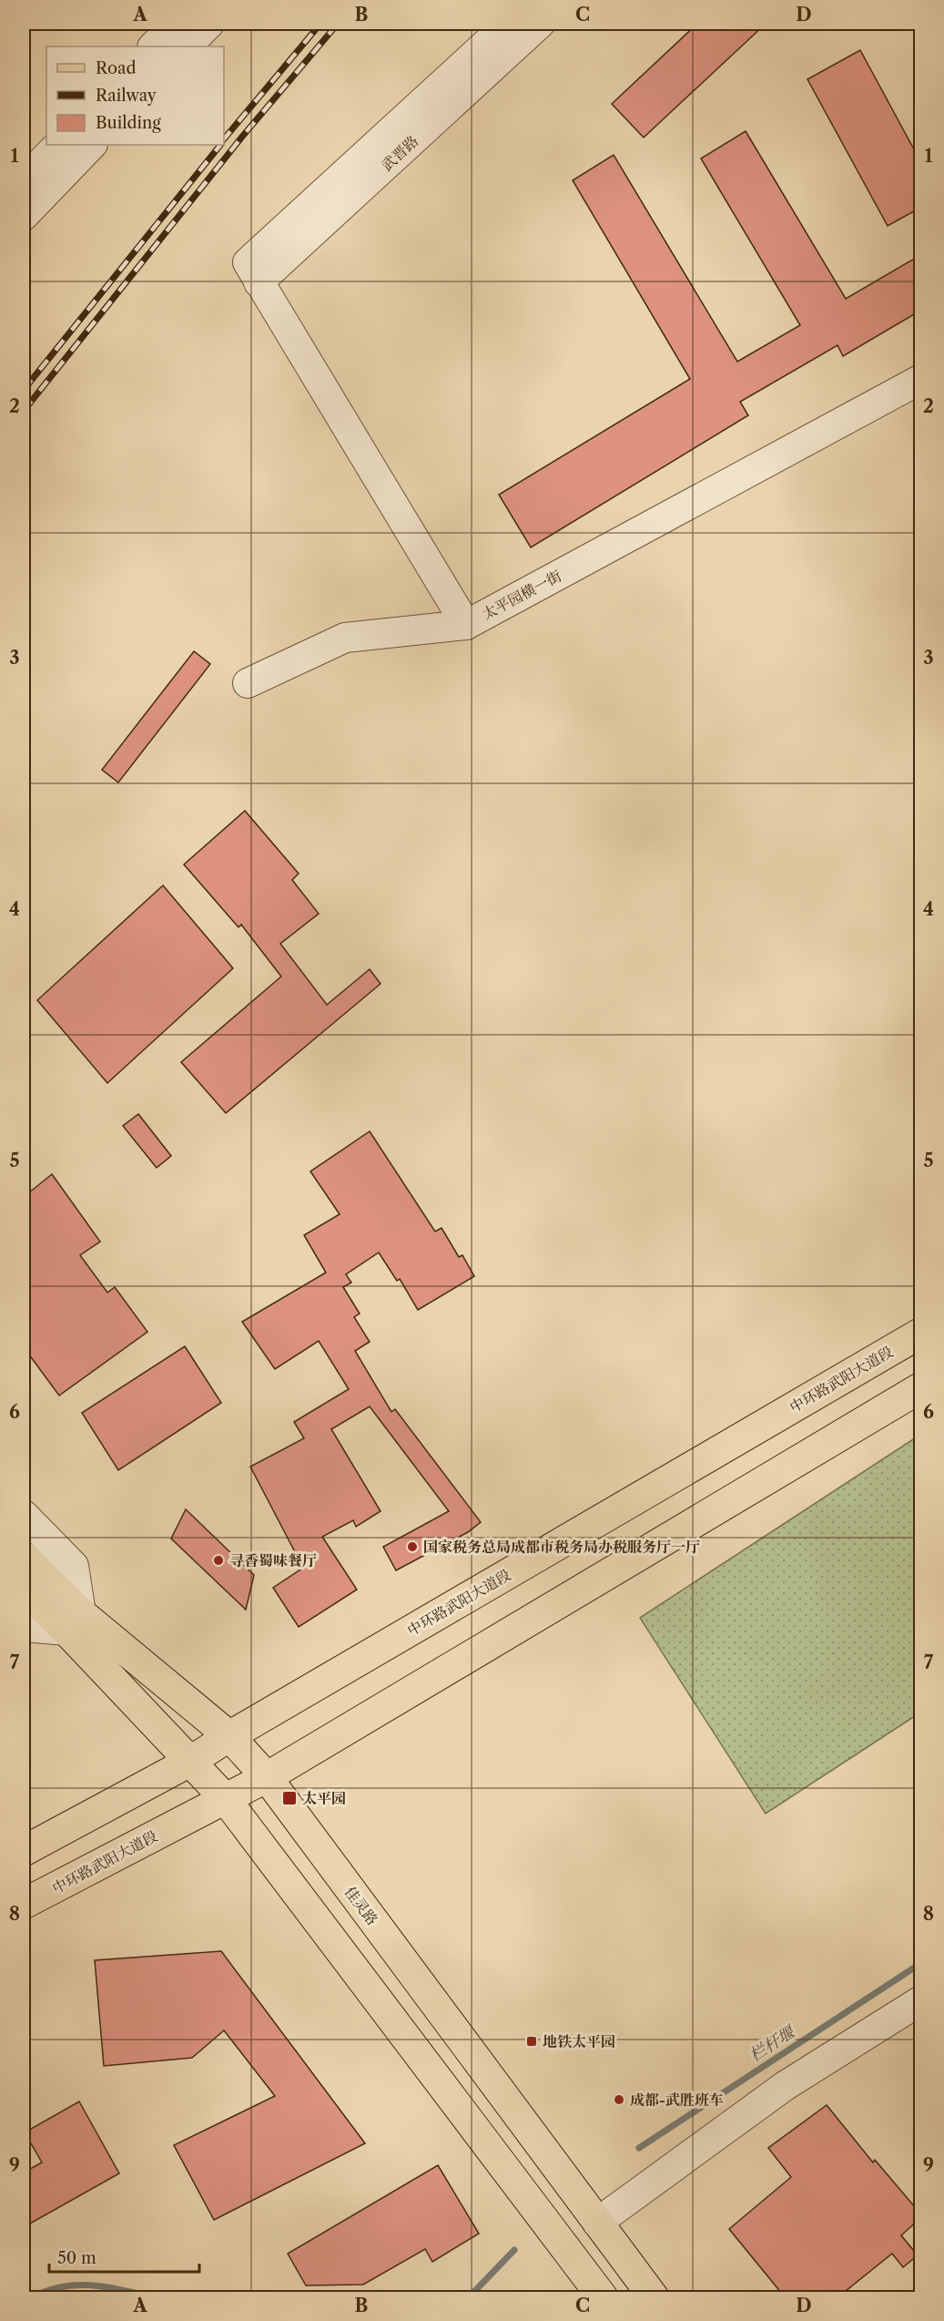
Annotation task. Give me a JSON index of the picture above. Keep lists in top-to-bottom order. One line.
{"streets":{"main road":["中环路武阳大道段","佳灵路"],"street":["武晋路","太平园横一街"]},"crossings":[["武晋路","太平园横一街"],["中环路武阳大道段","佳灵路"]],"water":["栏杆堰"],"places":{"other":["国家税务总局成都市税务局办税服务厅一厅","寻香蜀味餐厅","成都-武胜班车"],"transit":["太平园","地铁太平园"]},"legend":["Road","Railway","Building"],"scale_bar":"50 m","grid":{"columns":["A","B","C","D"],"rows":["1","2","3","4","5","6","7","8","9"]}}
